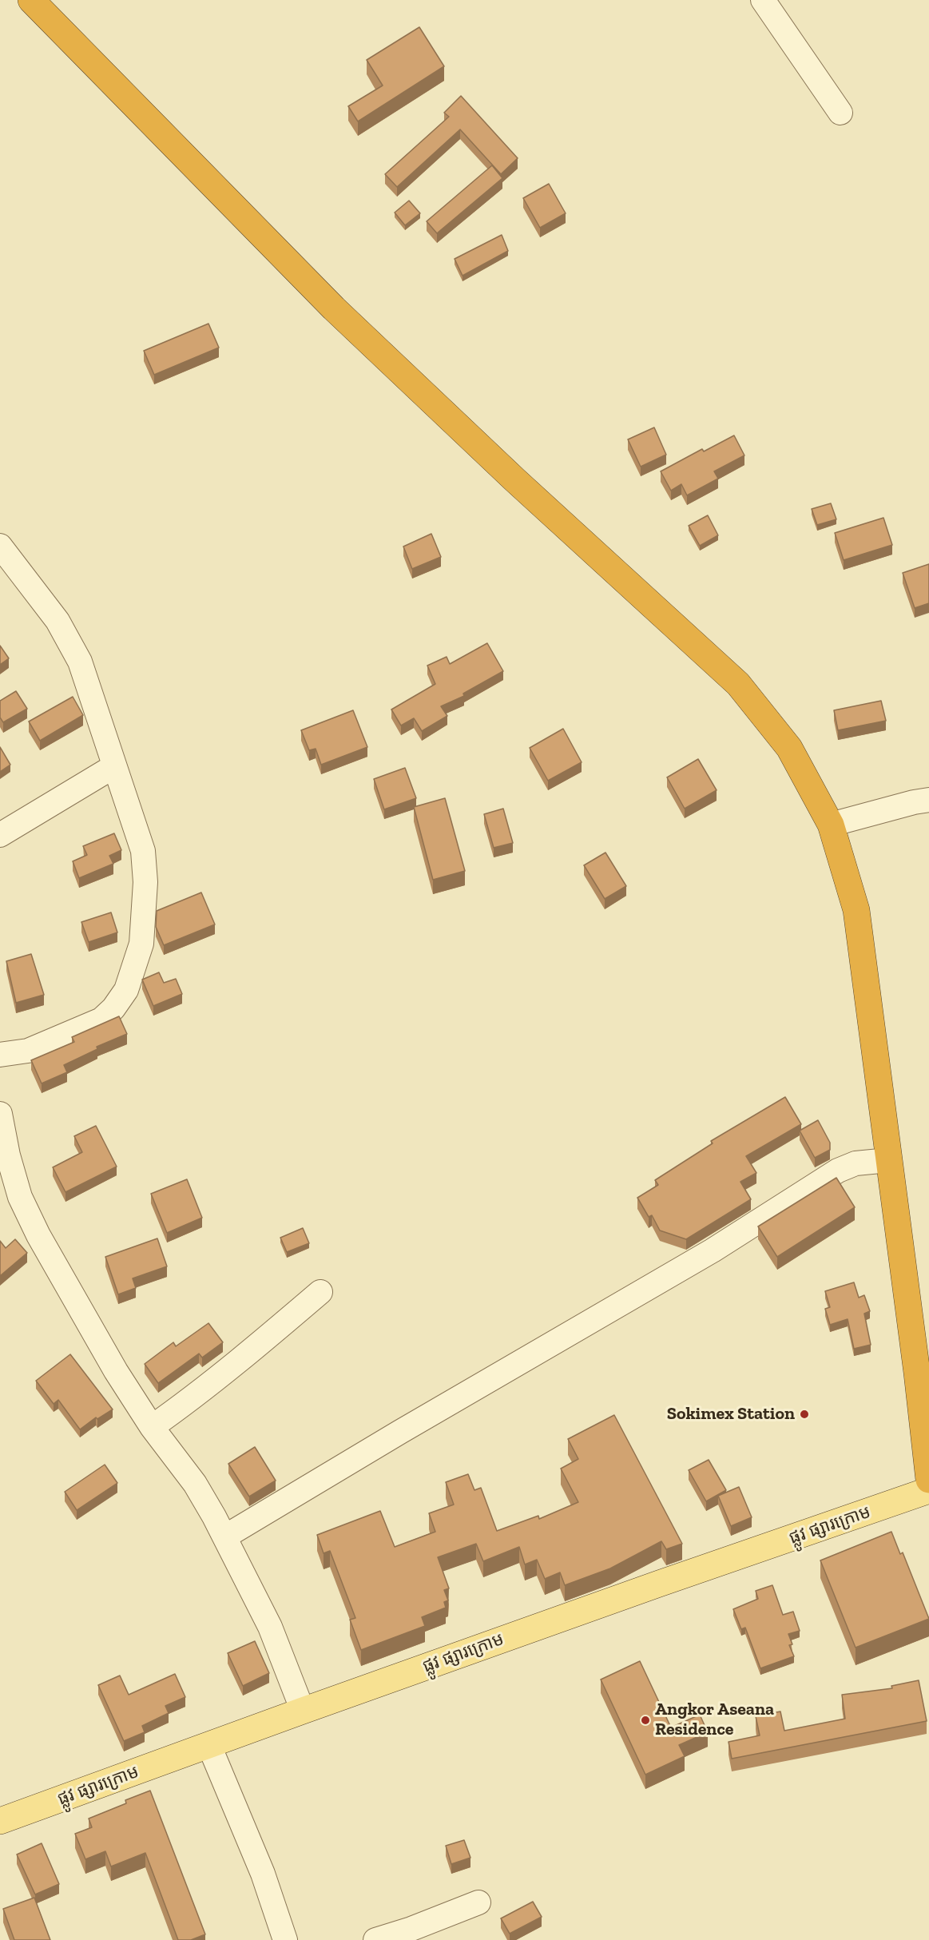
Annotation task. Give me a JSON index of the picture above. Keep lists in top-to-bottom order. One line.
{"streets":{"main road":["ផ្លូវ ផ្សារក្រោម"]},"places":["Sokimex Station","Angkor Aseana Residence"]}
